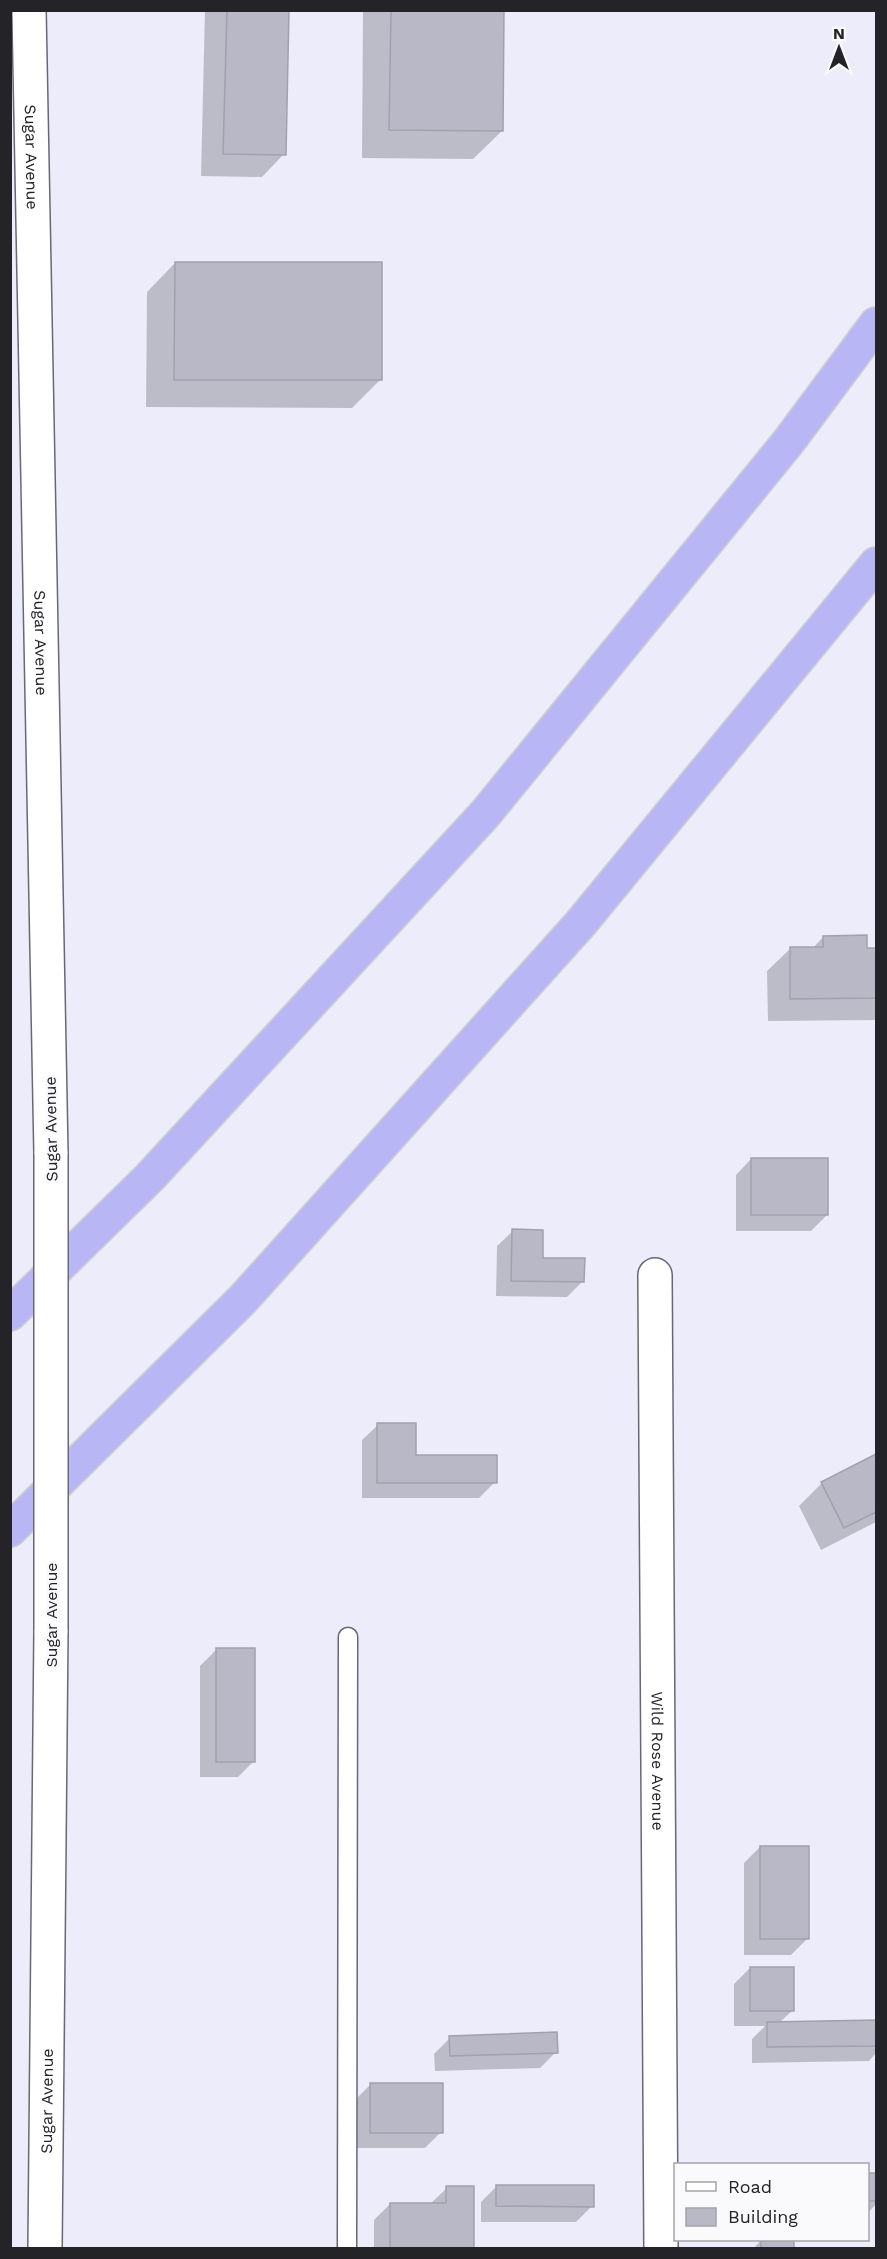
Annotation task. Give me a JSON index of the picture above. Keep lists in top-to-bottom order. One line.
{"streets":{"main road":["Sugar Avenue","Wild Rose Avenue"]},"legend":["Road","Building"],"north":"top"}
